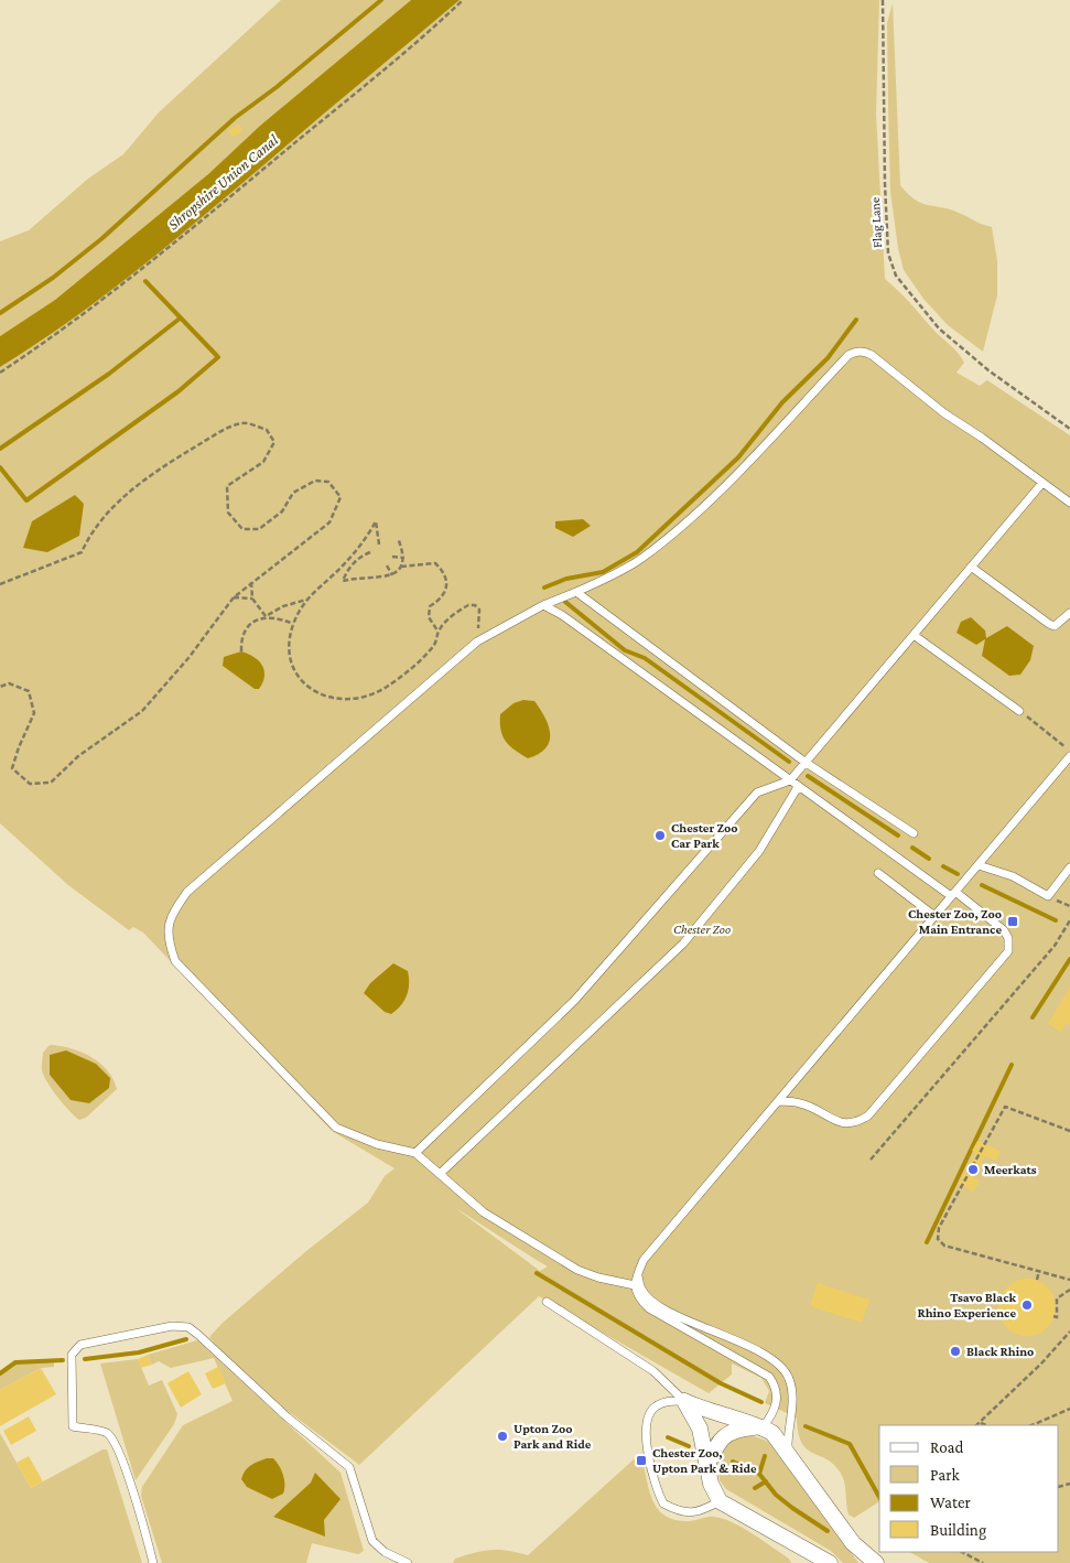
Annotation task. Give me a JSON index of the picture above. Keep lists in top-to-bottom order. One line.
{"streets":{"path":["Flag Lane"]},"water":["Shropshire Union Canal"],"parks":["Chester Zoo"],"places":{"other":["Chester Zoo Car Park","Meerkats","Tsavo Black Rhino Experience","Black Rhino","Upton Zoo Park and Ride"],"transit":["Chester Zoo, Zoo Main Entrance","Chester Zoo, Upton Park & Ride"]},"legend":["Road","Park","Water","Building"]}
